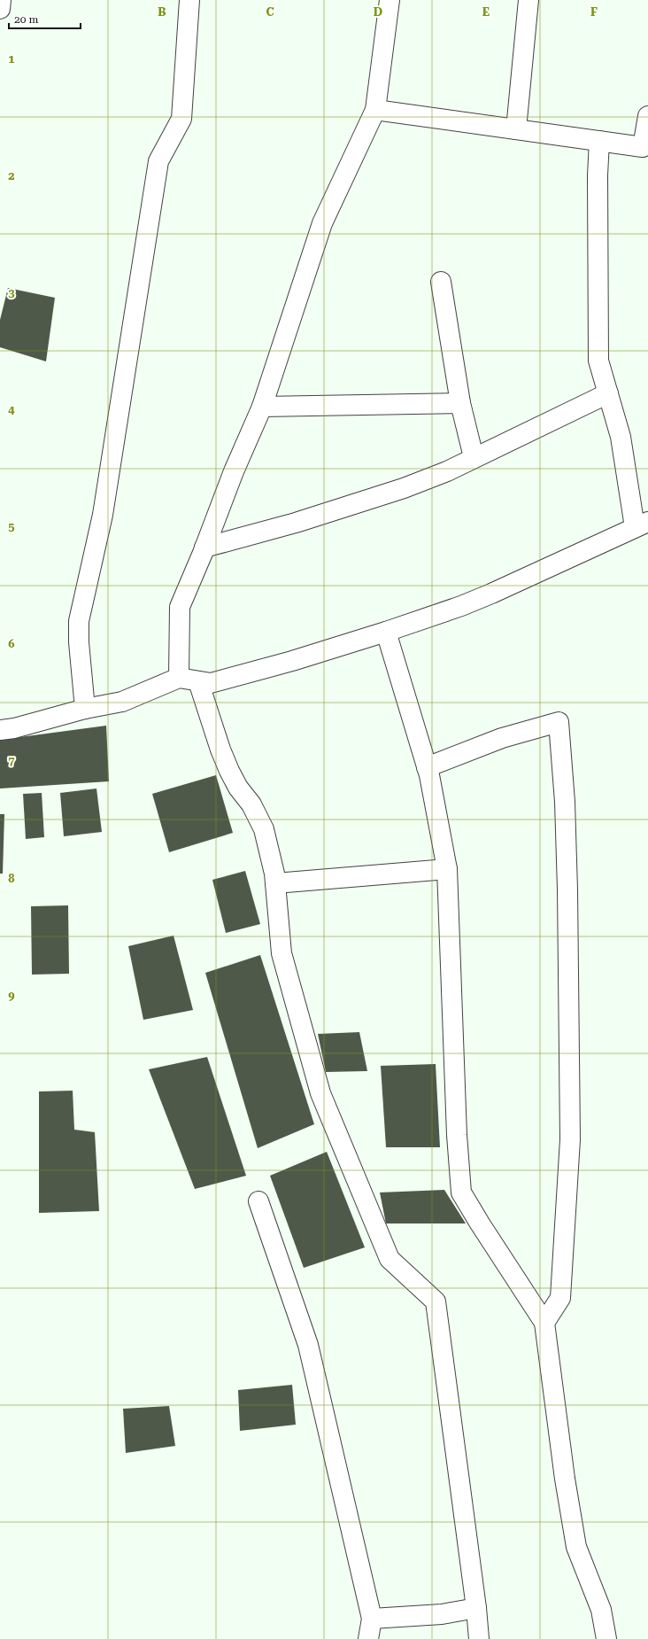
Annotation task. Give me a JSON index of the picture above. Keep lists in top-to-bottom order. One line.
{"scale_bar":"20 m","grid":{"columns":["B","C","D","E","F"],"rows":["1","2","3","4","5","6","7","8","9"]}}
